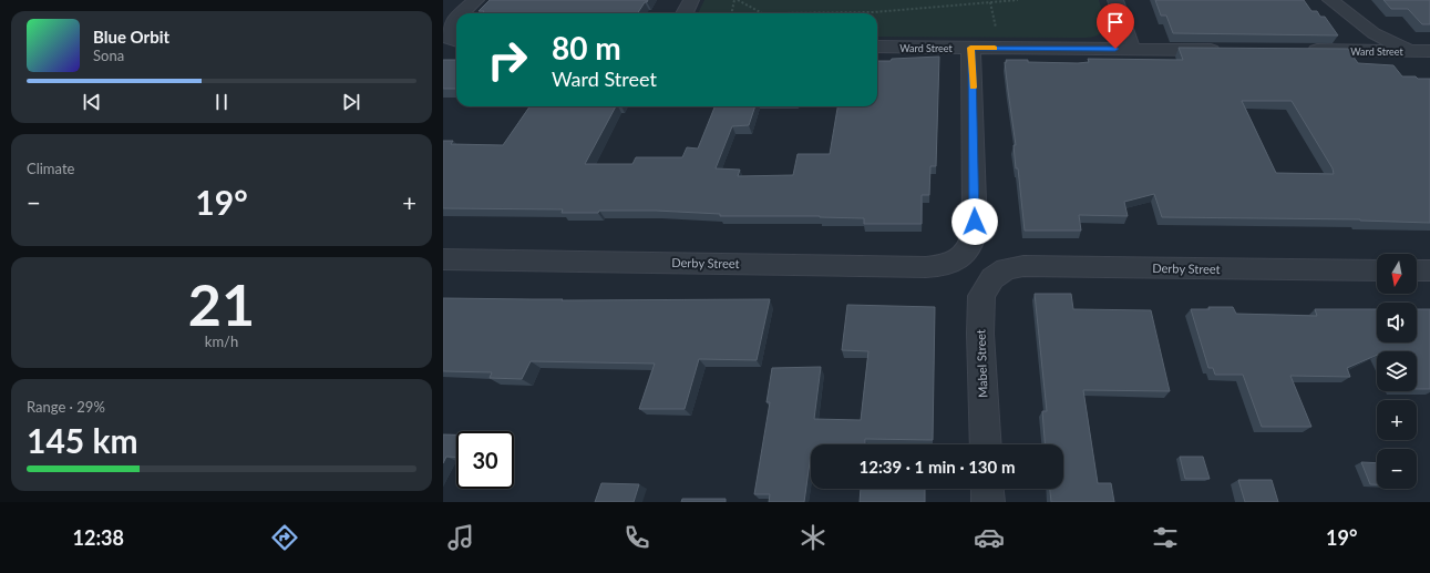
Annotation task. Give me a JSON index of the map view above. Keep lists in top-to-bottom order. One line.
{"streets":{"street":["Ward Street","Derby Street","Mabel Street"]},"crossings":[["Ward Street","Derby Street"],["Derby Street","Mabel Street"]],"north":"bottom","page":{"turn":["80 m","Ward Street"],"song":["Blue Orbit","Sona"],"tile":["Climate",["21","km/h"],["Range · 29%","145 km"]],"heat":["−","19°","+"],"map_buttons":["+","−"],"limit":"30","trip":"12:39 · 1 min · 130 m","tabs":["12:38","19°"]}}
